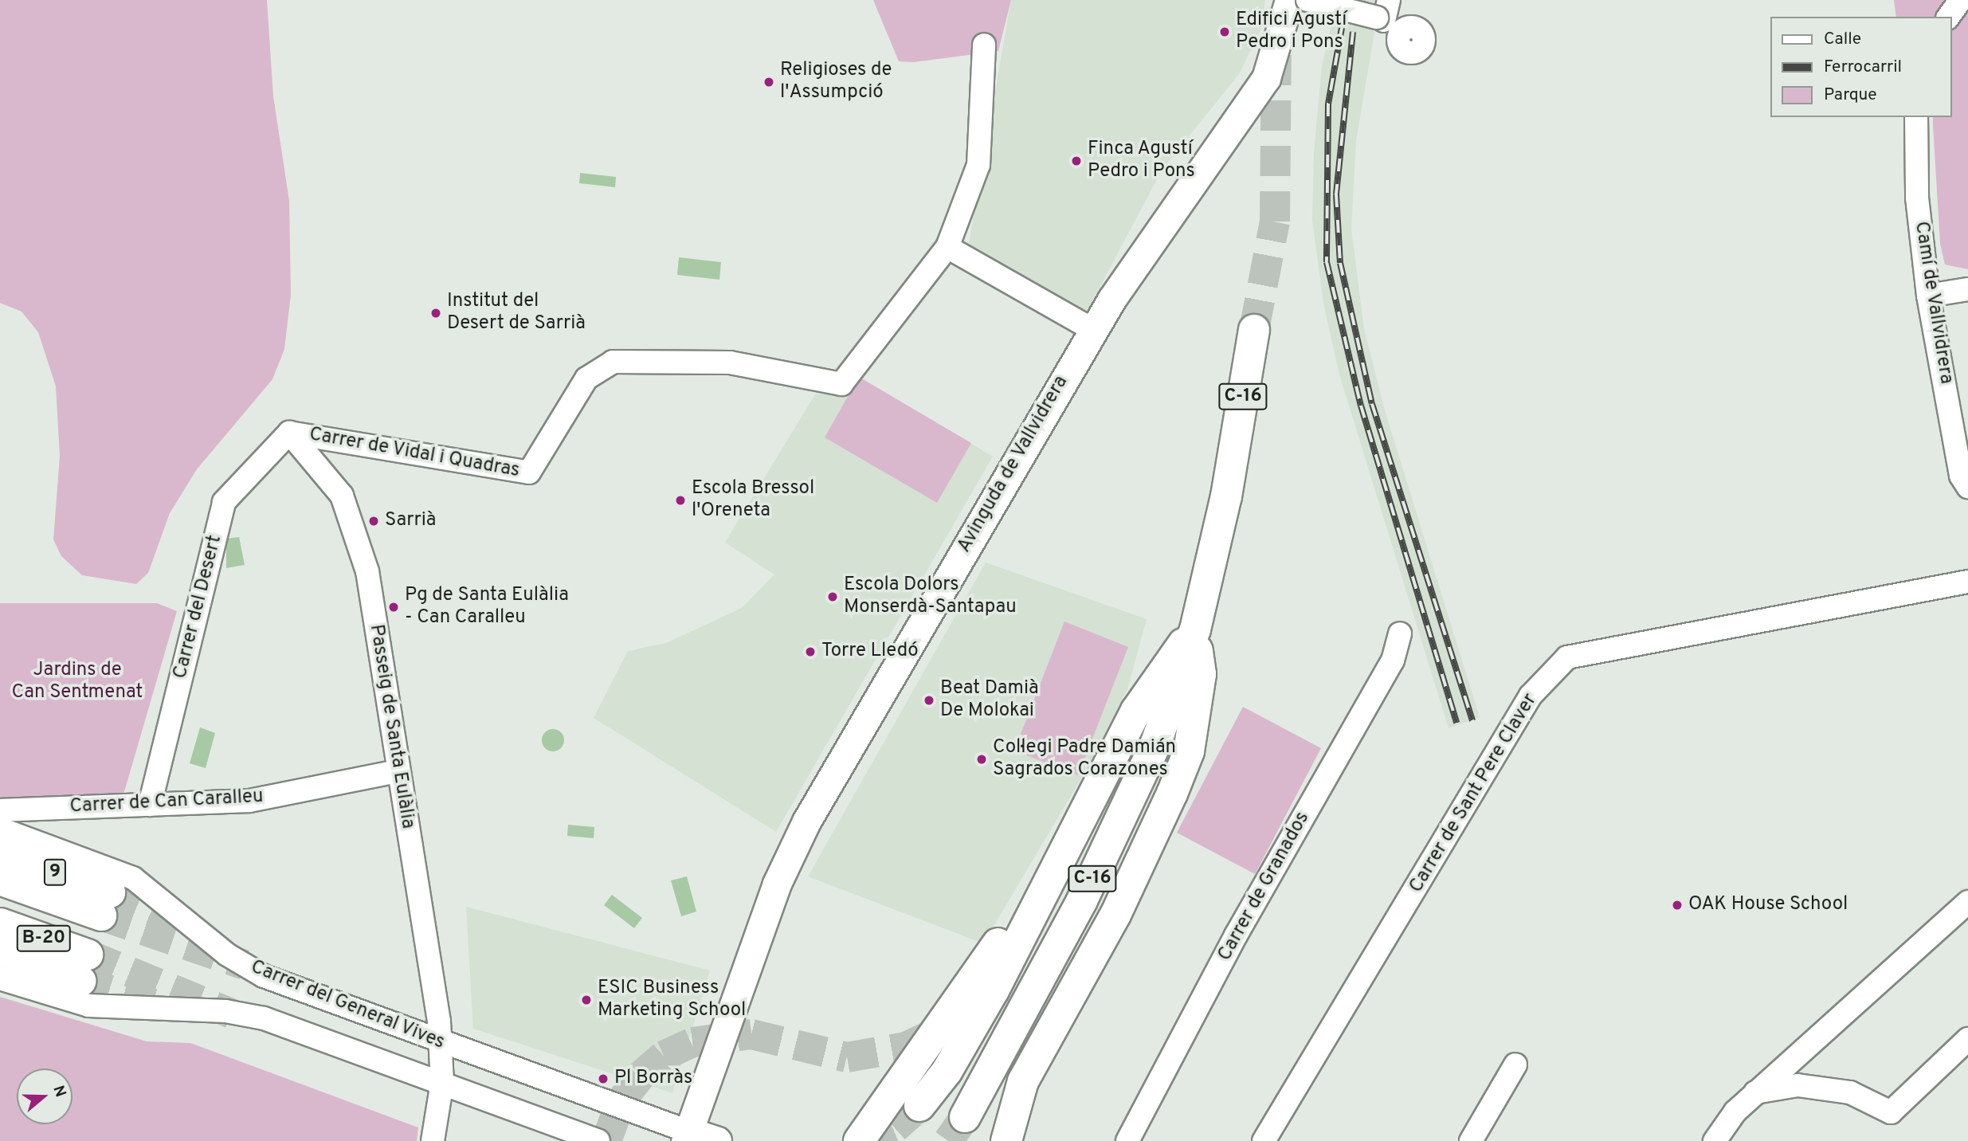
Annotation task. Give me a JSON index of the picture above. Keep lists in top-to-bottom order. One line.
{"streets":{"highway":["C-16","9","B-20"],"main road":["Avinguda de Vallvidrera","Carrer del General Vives"],"street":["Camí de Vallvidrera","Carrer de Vidal i Quadras","Carrer del Desert","Passeig de Santa Eulàlia","Carrer de Sant Pere Claver","Carrer de Can Caralleu","Carrer de Granados"]},"crossings":[["Carrer de Vidal i Quadras","Carrer del Desert"],["Carrer de Vidal i Quadras","Passeig de Santa Eulàlia"],["Avinguda de Vallvidrera","Carrer del General Vives"],["Carrer del Desert","Passeig de Santa Eulàlia"],["Carrer del Desert","Carrer de Can Caralleu"],["Passeig de Santa Eulàlia","Carrer de Can Caralleu"],["Passeig de Santa Eulàlia","Carrer del General Vives"],["9","B-20"]],"parks":["Jardins de Can Sentmenat"],"places":["Edifici Agustí Pedro i Pons","Religioses de l'Assumpció","Finca Agustí Pedro i Pons","Institut del Desert de Sarrià","Escola Bressol l'Oreneta","Sarrià","Escola Dolors Monserdà-Santapau","Pg de Santa Eulàlia - Can Caralleu","Torre Lledó","Beat Damià De Molokai","Col·legi Padre Damián Sagrados Corazones","OAK House School","ESIC Business Marketing School","Pl Borràs"],"legend":["Calle","Ferrocarril","Parque"],"north":"right"}
